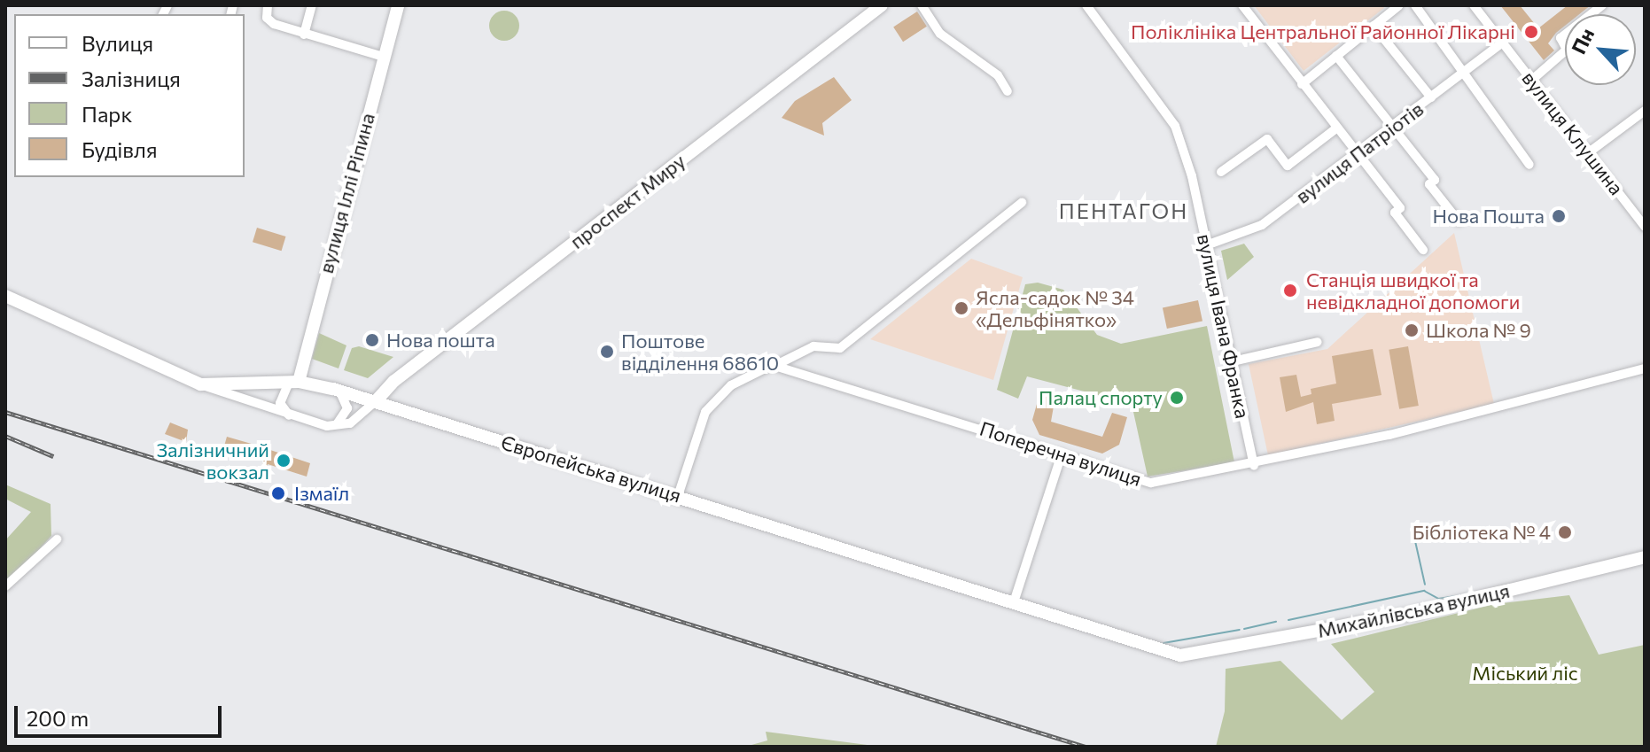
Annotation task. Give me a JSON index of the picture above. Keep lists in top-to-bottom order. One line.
{"streets":{"main road":["вулиця Іллі Ріпина","проспект Миру","Європейська вулиця","Михайлівська вулиця"],"street":["вулиця Клушина","вулиця Патріотів","вулиця Івана Франка","Поперечна вулиця"]},"crossings":[["вулиця Клушина","вулиця Патріотів"],["вулиця Патріотів","вулиця Івана Франка"],["вулиця Іллі Ріпина","Європейська вулиця"],["проспект Миру","Європейська вулиця"],["вулиця Івана Франка","Поперечна вулиця"],["Європейська вулиця","Михайлівська вулиця"]],"districts":["ПЕНТАГОН"],"parks":["Міський ліс"],"places":["Поліклініка Центральної Районної Лікарні","Нова Пошта","Станція швидкої та невідкладної допомоги","Ясла-садок № 34 «Дельфінятко»","Школа № 9","Нова пошта","Поштове відділення 68610","Палац спорту","Залізничний вокзал","Ізмаїл","Бібліотека № 4"],"legend":["Вулиця","Залізниця","Парк","Будівля"],"scale_bar":"200 m","north":"top left"}
